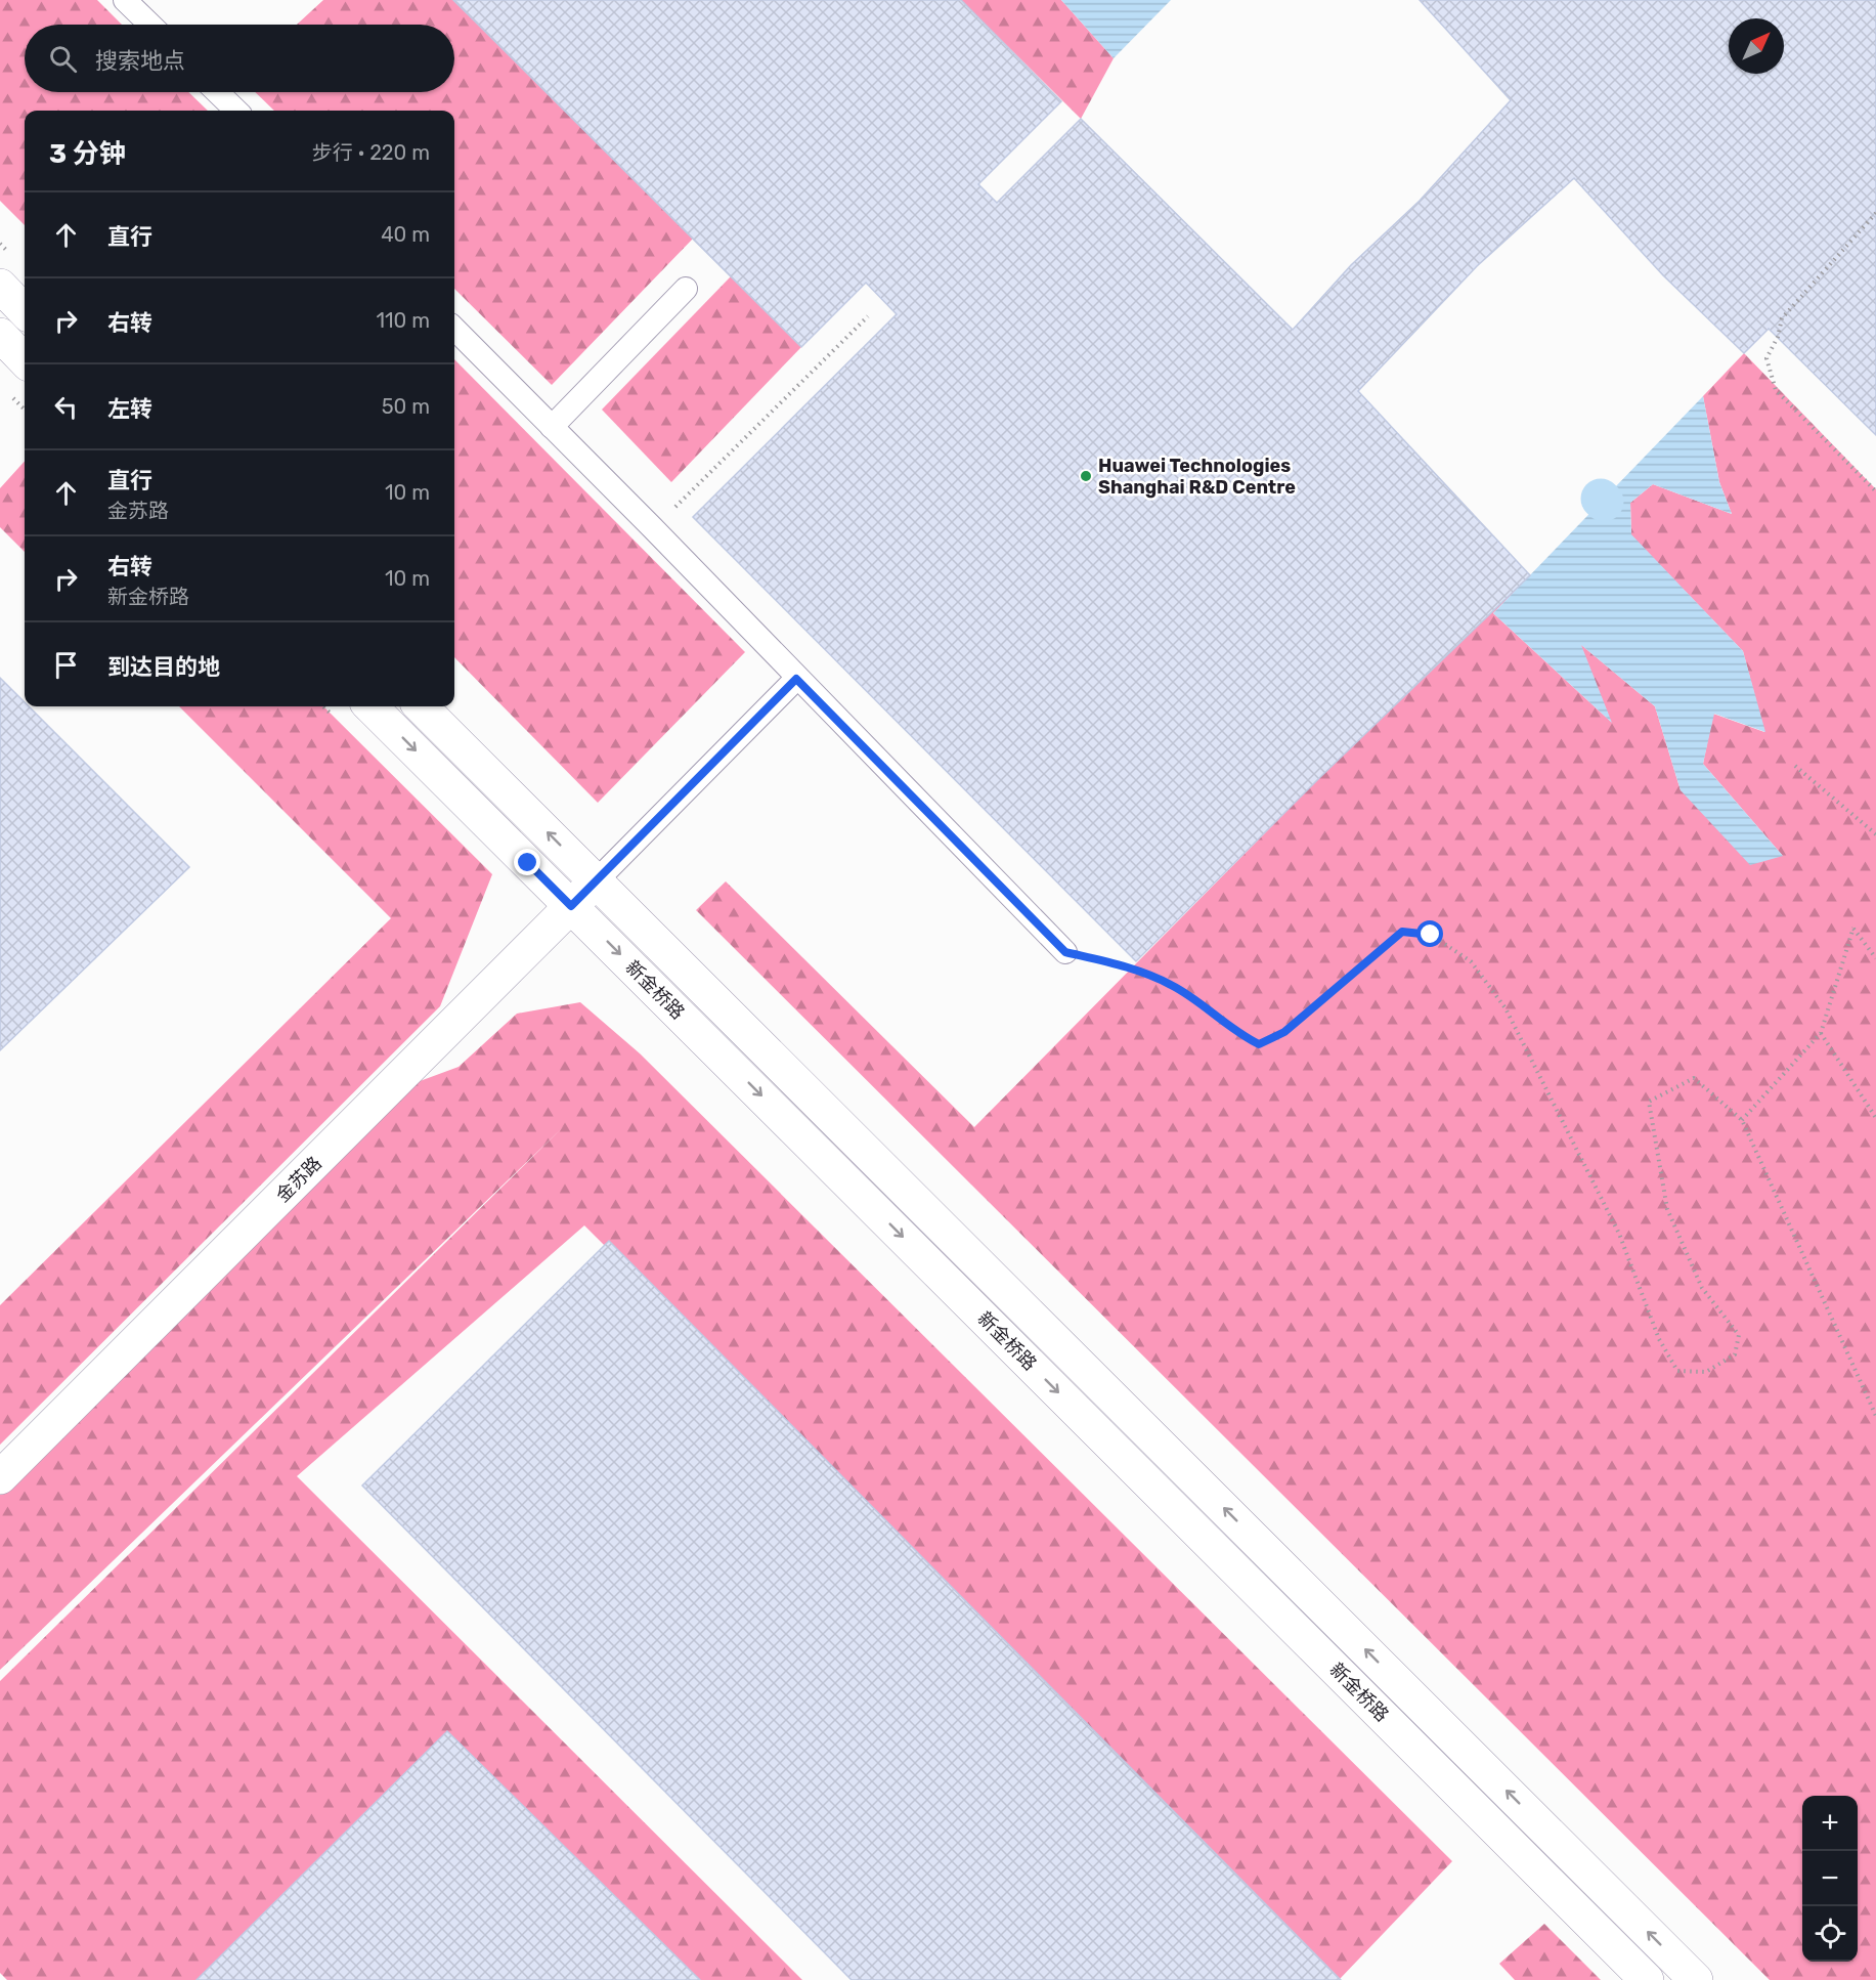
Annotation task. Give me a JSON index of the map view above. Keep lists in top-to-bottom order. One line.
{"streets":{"street":["新金桥路","金苏路"]},"crossings":[["新金桥路","金苏路"]],"places":["Huawei Technologies Shanghai R&D Centre"],"north":"top right","page":{"search":"搜索地点","heading":["3 分钟","步行 · 220 m"],"list":[["直行","40 m"],["右转","110 m"],["左转","50 m"],["直行","金苏路","10 m"],["右转","新金桥路","10 m"],"到达目的地"],"map_buttons":["+","−"]}}
